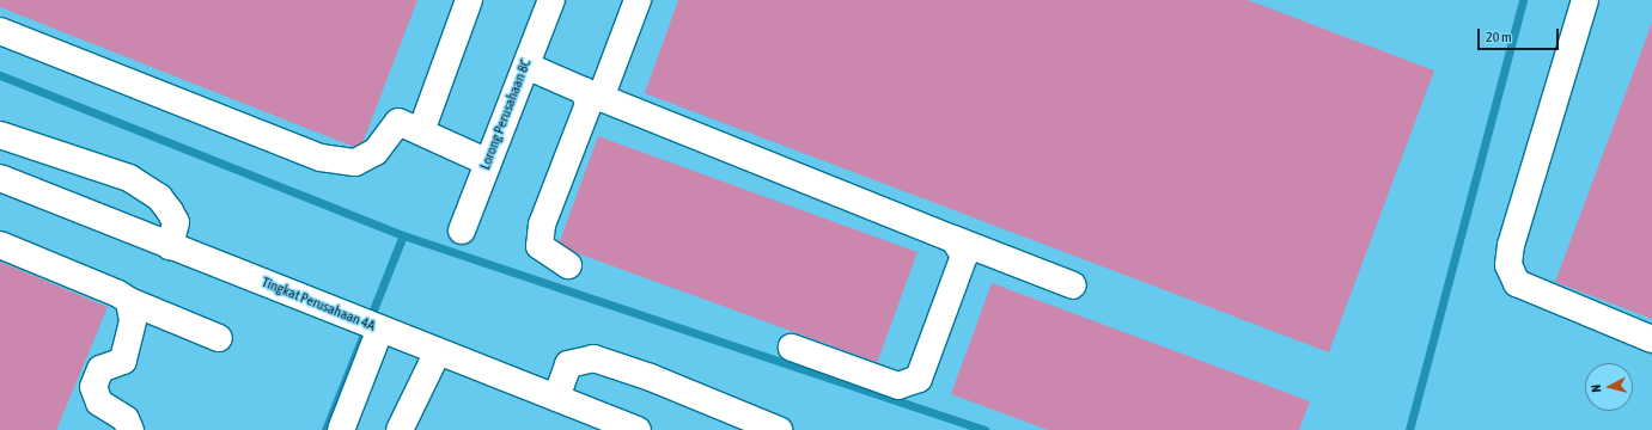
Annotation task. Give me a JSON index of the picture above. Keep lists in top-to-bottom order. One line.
{"streets":{"street":["Lorong Perusahaan 8C","Tingkat Perusahaan 4A"]},"scale_bar":"20 m","north":"left"}
